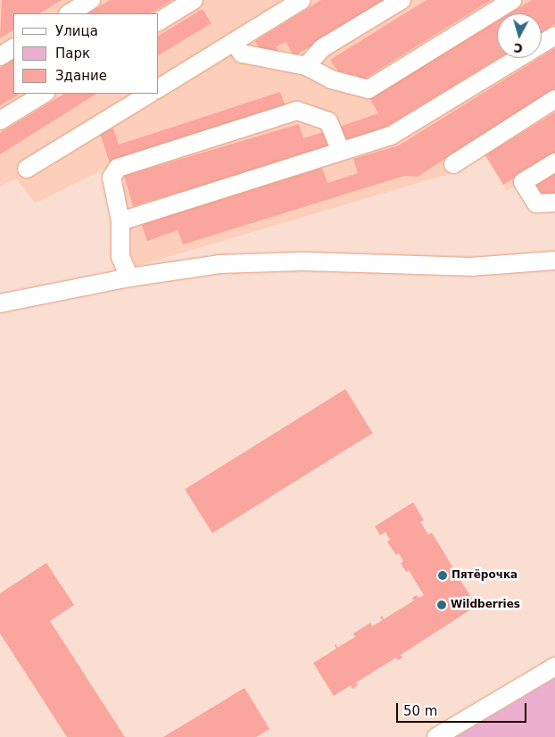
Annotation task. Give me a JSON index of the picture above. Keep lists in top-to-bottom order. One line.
{"places":["Пятёрочка","Wildberries"],"legend":["Улица","Парк","Здание"],"scale_bar":"50 m","north":"bottom"}
